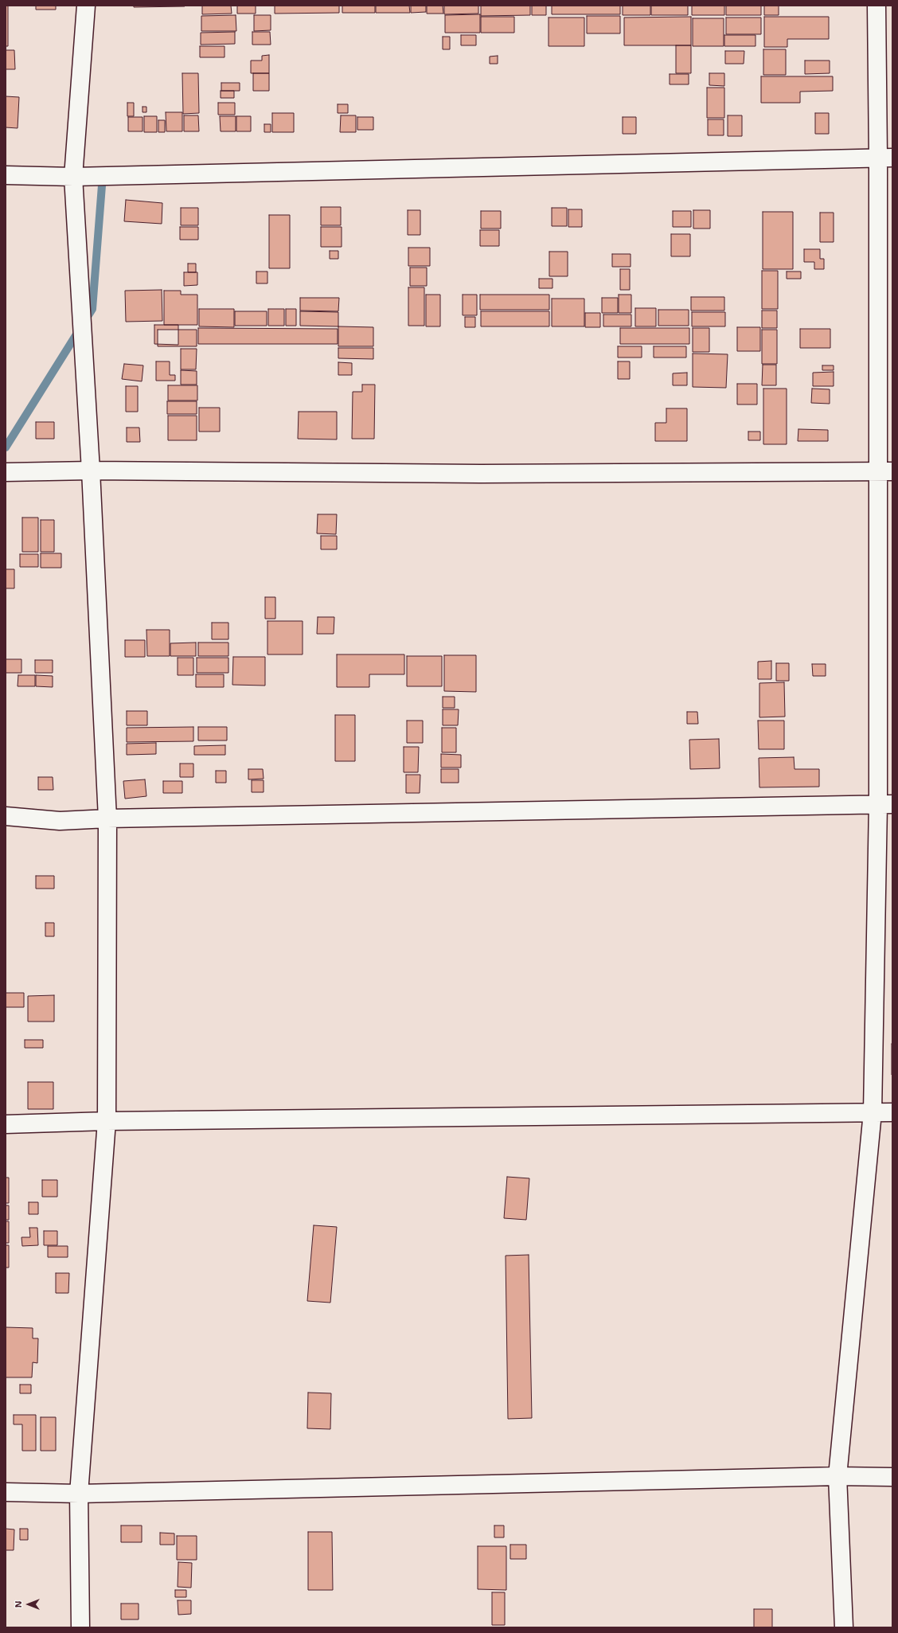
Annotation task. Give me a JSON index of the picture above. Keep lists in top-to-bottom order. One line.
{"north":"left"}
